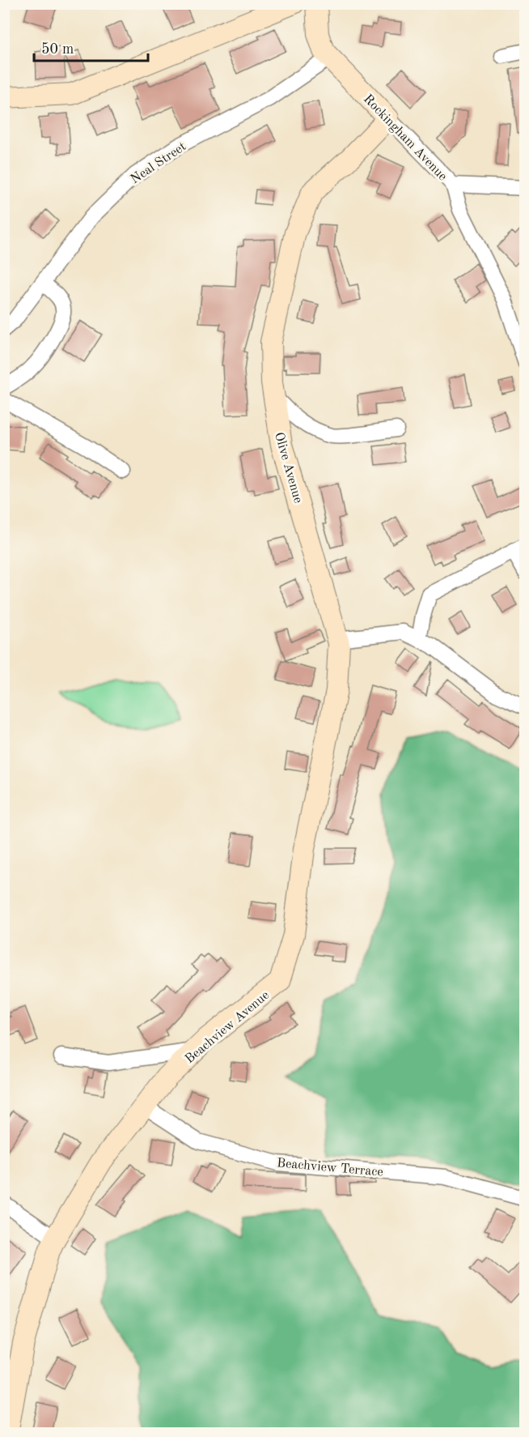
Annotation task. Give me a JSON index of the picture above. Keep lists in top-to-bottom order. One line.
{"streets":{"street":["Rockingham Avenue","Neal Street","Olive Avenue","Beachview Avenue","Beachview Terrace"]},"crossings":[["Rockingham Avenue","Neal Street"],["Rockingham Avenue","Olive Avenue"],["Olive Avenue","Beachview Avenue"],["Beachview Avenue","Beachview Terrace"]],"scale_bar":"50 m"}
